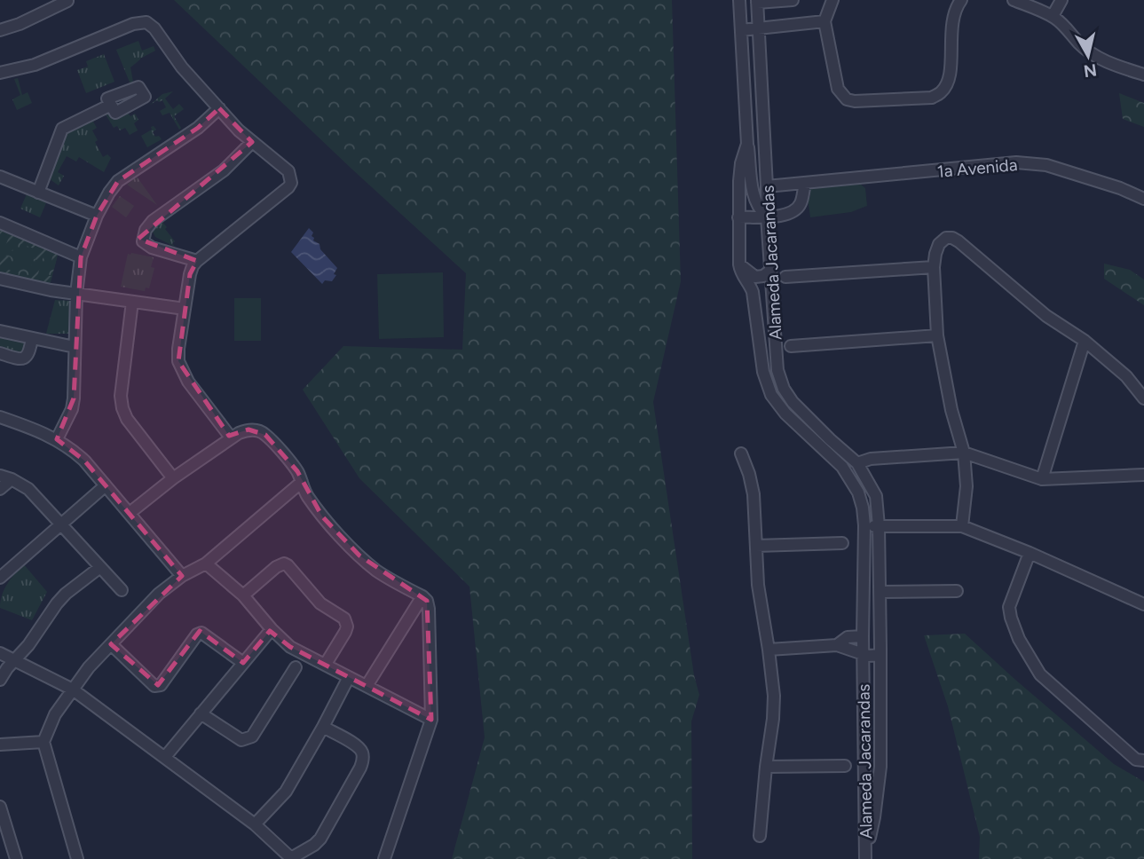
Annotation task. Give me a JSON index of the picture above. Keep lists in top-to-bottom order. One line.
{"streets":{"street":["1a Avenida","Alameda Jacarandas"]},"crossings":[["1a Avenida","Alameda Jacarandas"]],"north":"bottom"}
